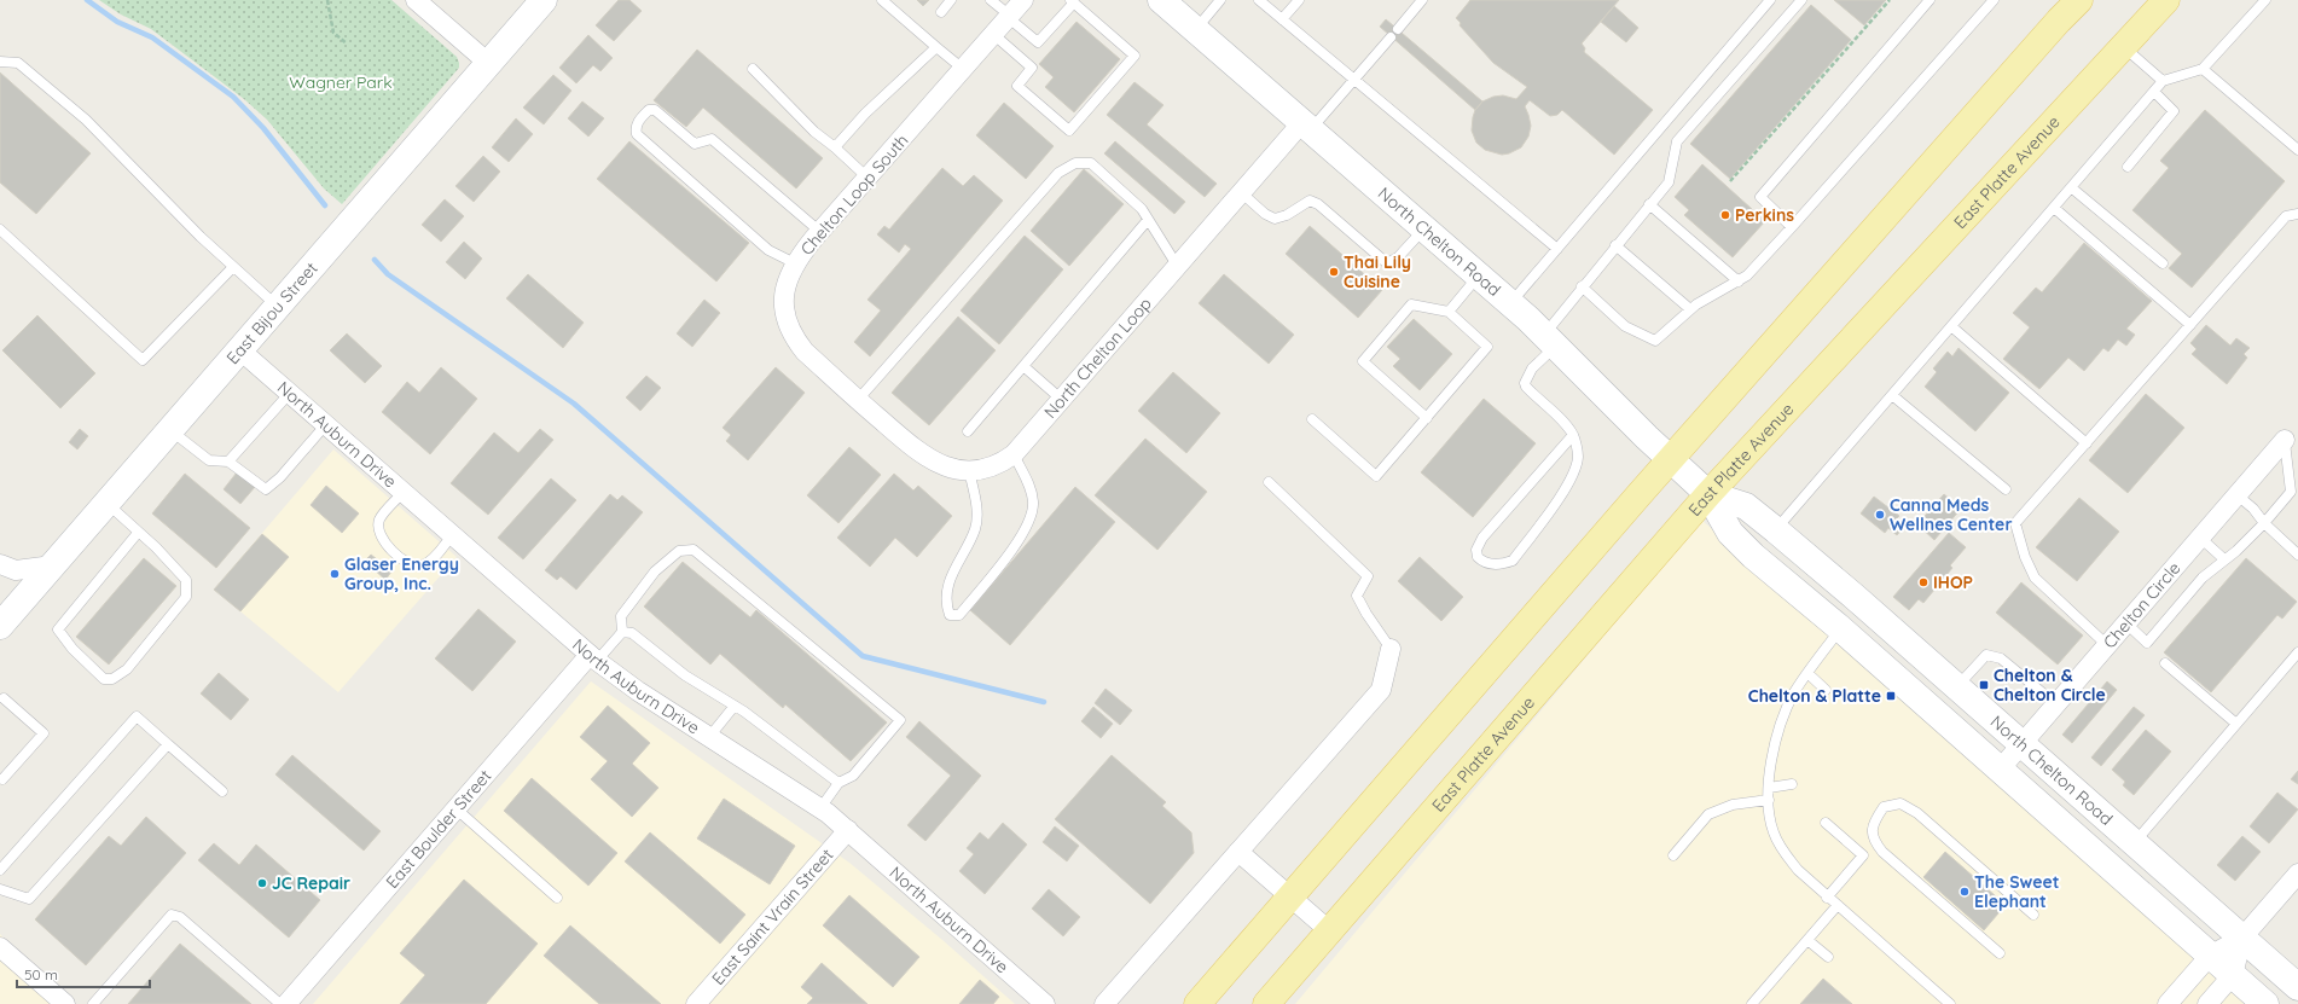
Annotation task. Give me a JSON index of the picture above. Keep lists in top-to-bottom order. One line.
{"streets":{"main road":["East Platte Avenue","North Chelton Road","East Bijou Street"],"street":["Chelton Loop South","North Chelton Loop","North Auburn Drive","Chelton Circle","East Boulder Street","East Saint Vrain Street"]},"crossings":[["East Platte Avenue","North Chelton Road"],["Chelton Loop South","North Chelton Loop"],["North Chelton Road","North Chelton Loop"],["North Chelton Road","Chelton Circle"],["East Bijou Street","North Auburn Drive"],["North Auburn Drive","East Boulder Street"],["North Auburn Drive","East Saint Vrain Street"]],"parks":["Wagner Park"],"places":{"other":["Perkins","Thai Lily Cuisine","Canna Meds Wellnes Center","Glaser Energy Group, Inc.","IHOP","JC Repair","The Sweet Elephant"],"transit":["Chelton & Chelton Circle","Chelton & Platte"]},"scale_bar":"50 m"}
